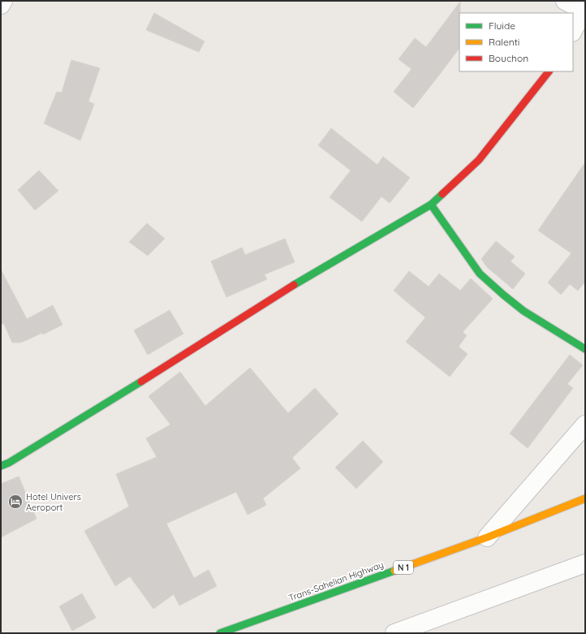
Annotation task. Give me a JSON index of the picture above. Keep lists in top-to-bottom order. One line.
{"streets":{"main road":["N 1","Trans-Sahelian Highway"]},"places":{"hotel":["Hotel Univers Aeroport"]},"legend":["Fluide","Ralenti","Bouchon"]}
